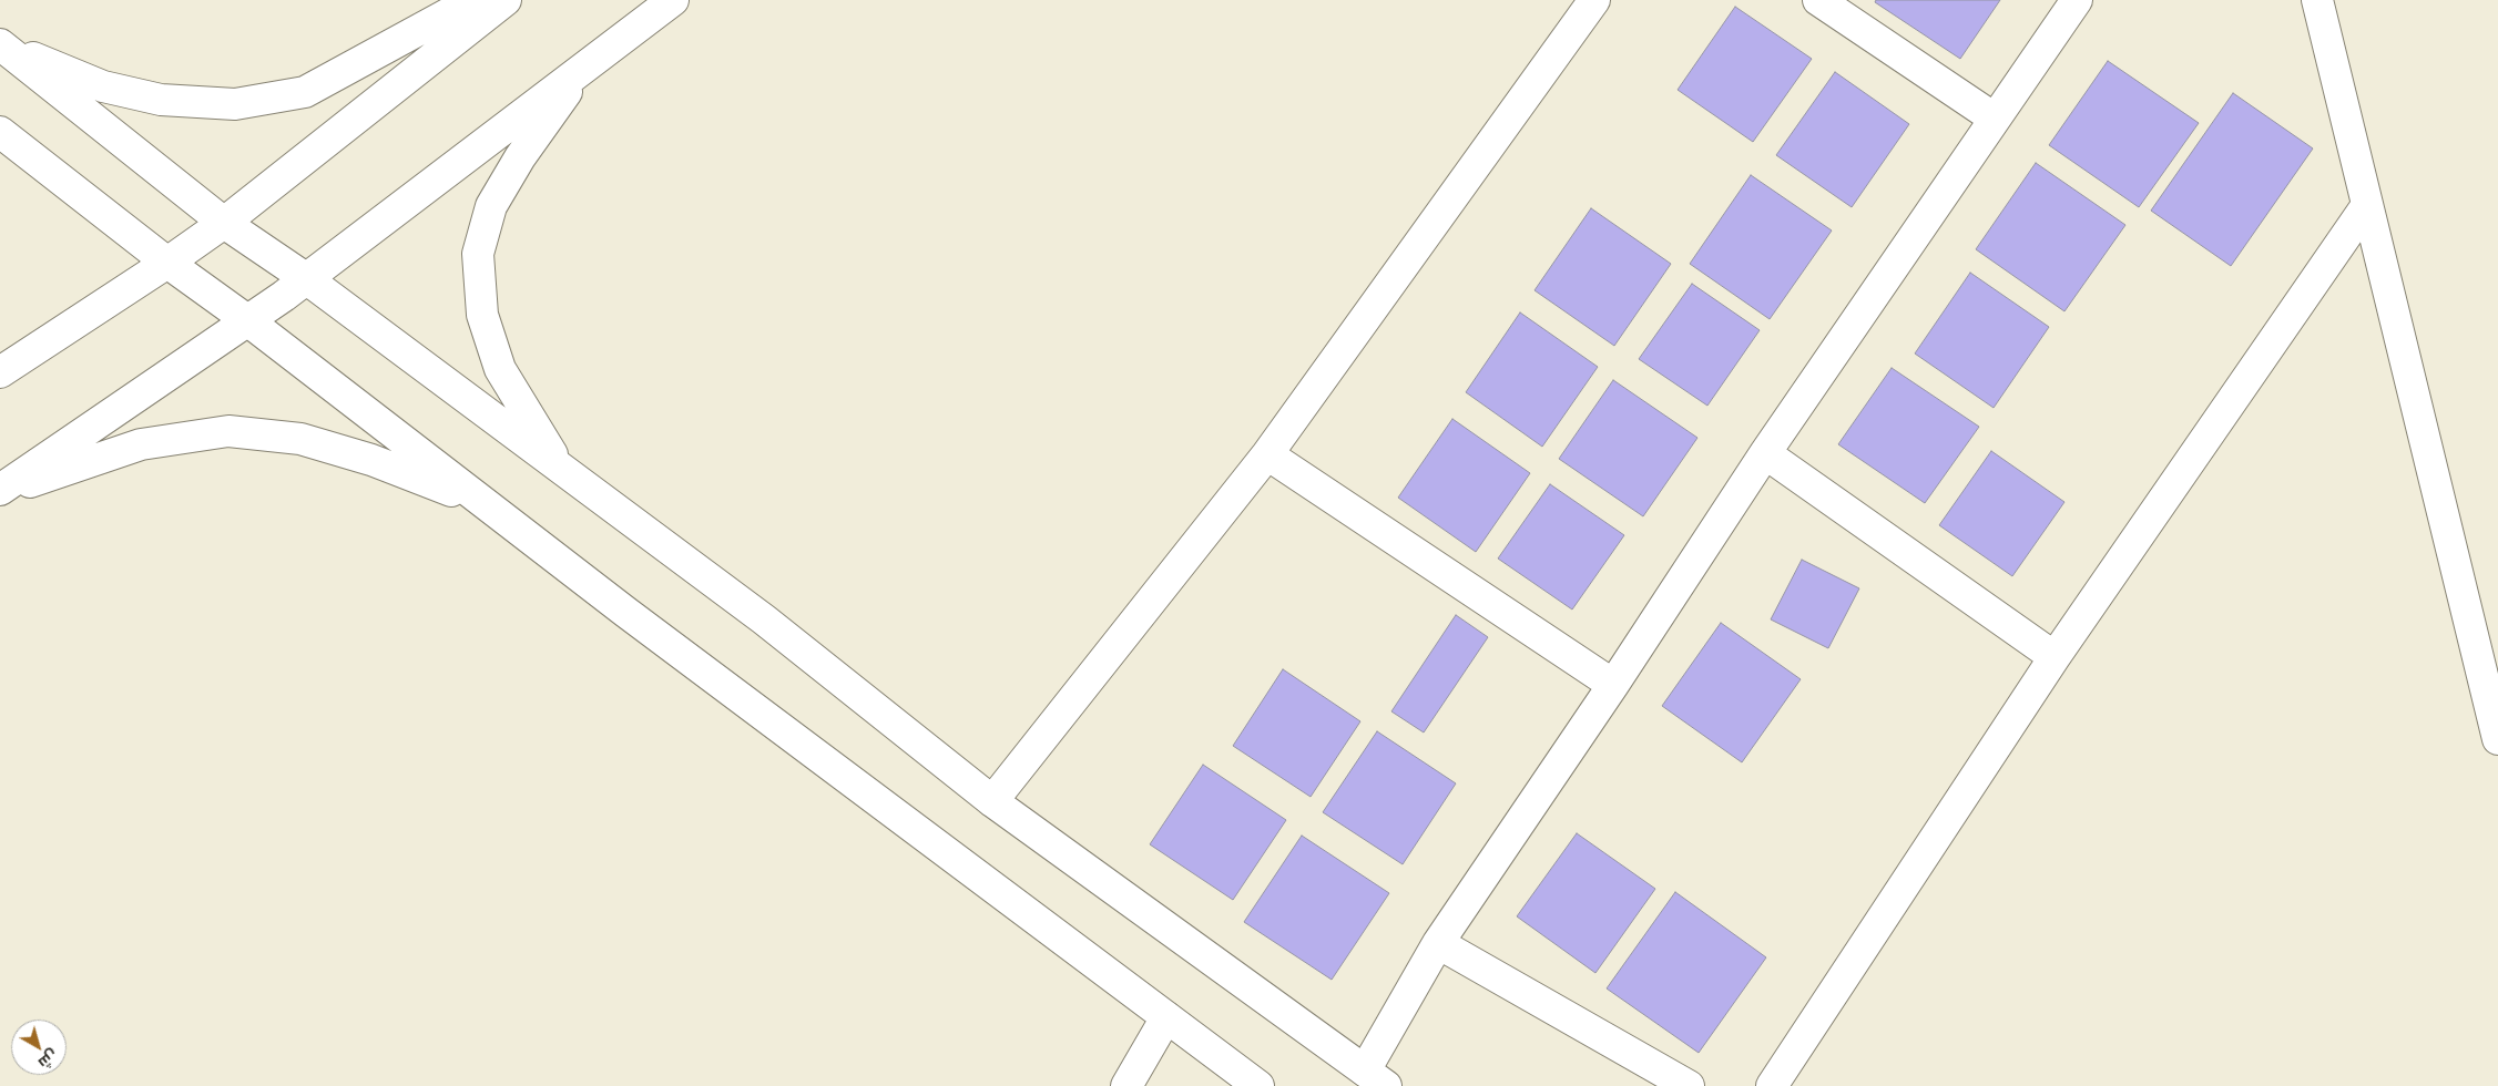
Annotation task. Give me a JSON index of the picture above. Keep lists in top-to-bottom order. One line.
{"north":"bottom right"}
